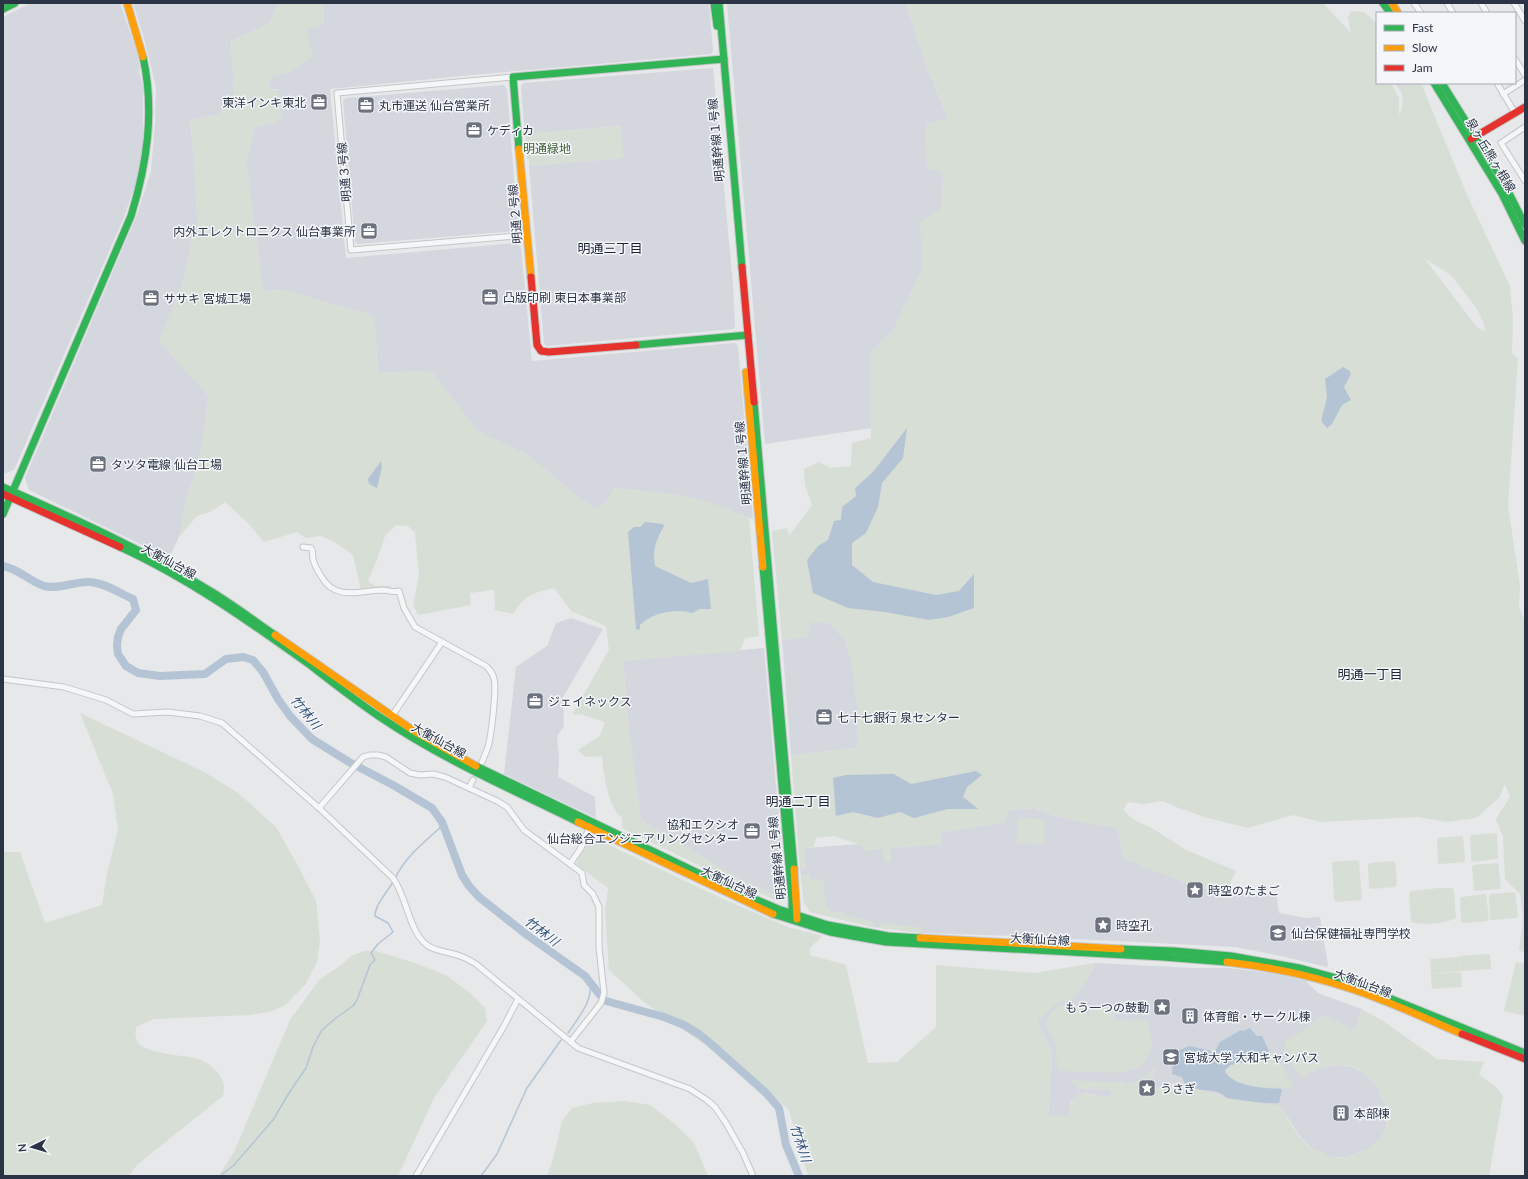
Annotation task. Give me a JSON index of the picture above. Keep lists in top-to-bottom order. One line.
{"streets":{"main road":["明通幹線１号線","泉ヶ丘熊ヶ根線","明通２号線","大衡仙台線"],"street":["明通３号線"]},"crossings":[["明通幹線１号線","明通２号線"],["明通幹線１号線","大衡仙台線"],["明通３号線","明通２号線"]],"districts":["明通三丁目","明通一丁目","明通二丁目"],"water":["竹林川"],"parks":["明通緑地"],"places":{"office":["東洋インキ東北","丸市運送 仙台営業所","ケディカ","内外エレクトロニクス 仙台事業所","凸版印刷 東日本事業部","ササキ 宮城工場","タツタ電線 仙台工場","ジェイネックス","七十七銀行 泉センター","協和エクシオ 仙台総合エンジニアリングセンター"],"place":["時空のたまご","時空孔","もう一つの鼓動","うさぎ"],"school or university":["仙台保健福祉専門学校","宮城大学 大和キャンパス"],"building":["体育館・サークル棟","本部棟"]},"legend":["Fast","Slow","Jam"],"north":"left"}
